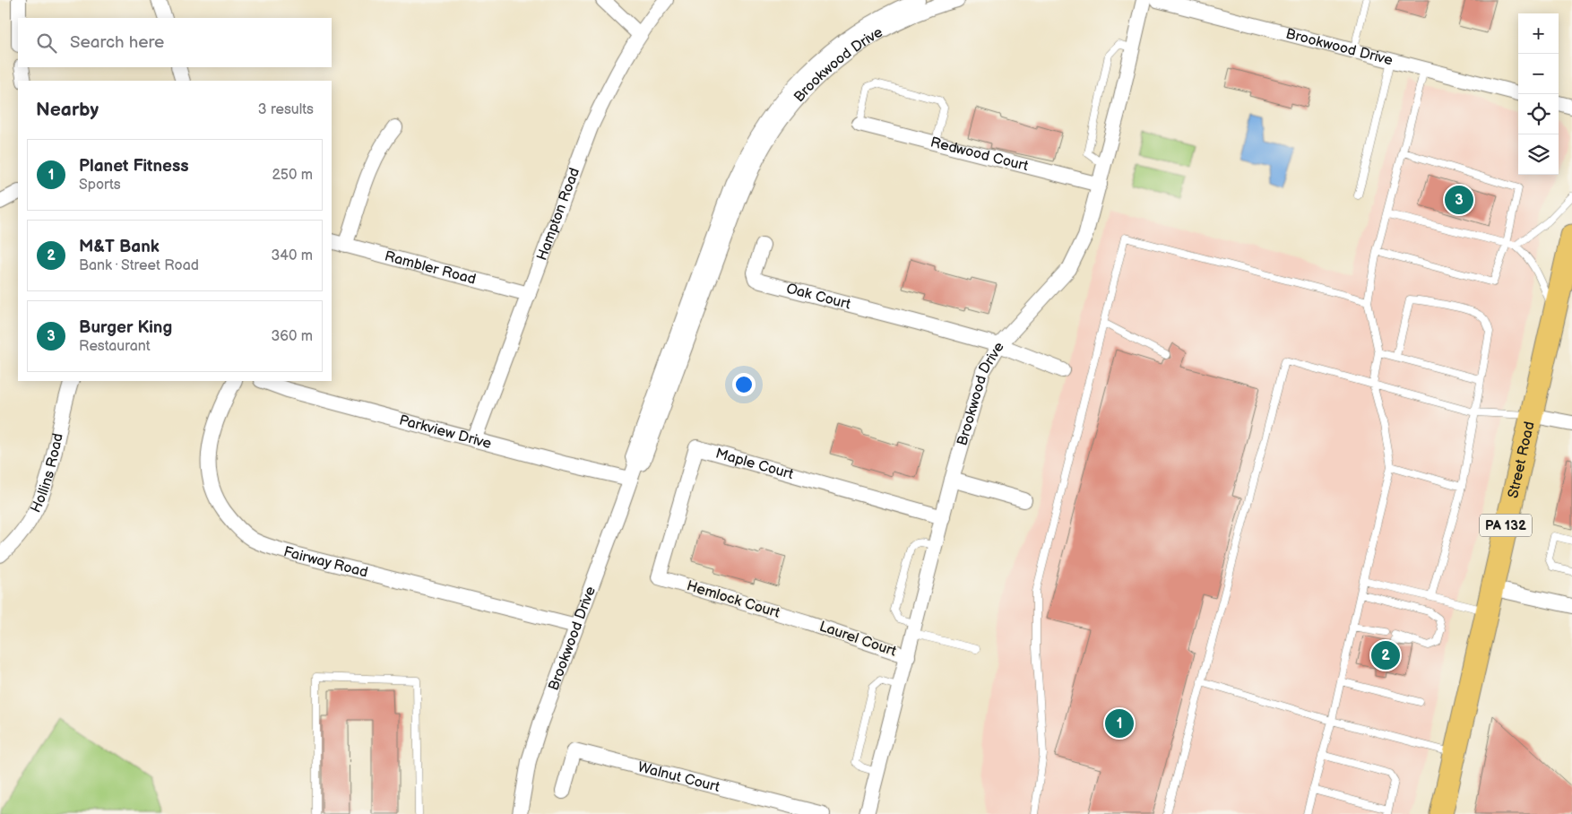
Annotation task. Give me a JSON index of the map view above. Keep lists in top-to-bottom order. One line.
{"streets":{"main road":["Street Road","PA 132"],"street":["Brookwood Drive","Redwood Court","Hampton Road","Rambler Road","Oak Court","Parkview Drive","Maple Court","Hollins Road","Fairway Road","Hemlock Court","Laurel Court","Walnut Court"]},"crossings":[["Brookwood Drive","Redwood Court"],["Brookwood Drive","Oak Court"],["Brookwood Drive","Parkview Drive"],["Brookwood Drive","Maple Court"],["Brookwood Drive","Fairway Road"],["Brookwood Drive","Laurel Court"],["Hampton Road","Rambler Road"],["Hampton Road","Parkview Drive"],["Maple Court","Hemlock Court"],["Hemlock Court","Laurel Court"]],"page":{"map_buttons":["+","−"],"search":"Search here","heading":["Nearby","3 results"],"list":[{"mark":"1","name":"Planet Fitness","note":"Sports","value":"250 m"},{"mark":"2","name":"M&T Bank","note":"Bank · Street Road","value":"340 m"},{"mark":"3","name":"Burger King","note":"Restaurant","value":"360 m"}],"pins":["3","2","1"]}}
